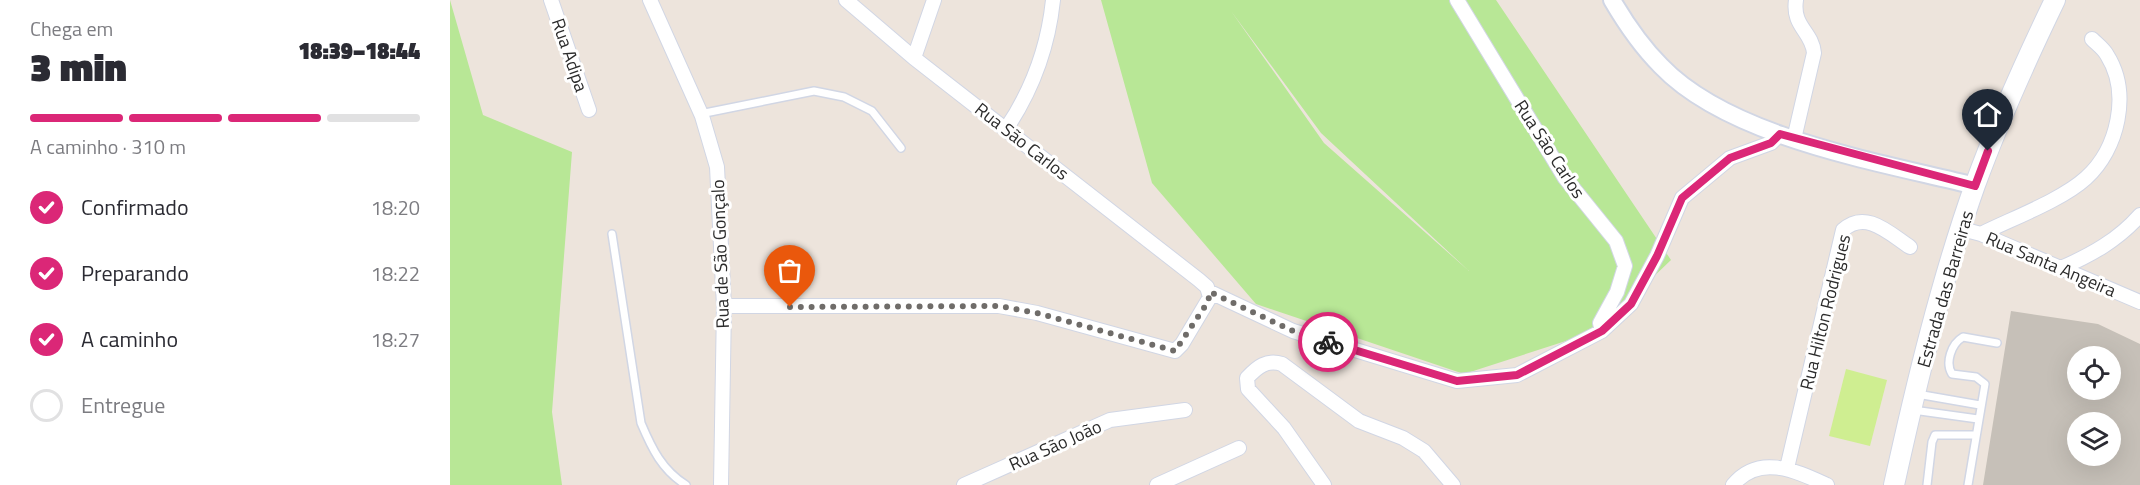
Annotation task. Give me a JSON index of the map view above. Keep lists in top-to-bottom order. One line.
{"streets":{"main road":["Estrada das Barreiras"],"street":["Rua Adipa","Rua São Carlos","Rua de São Gonçalo","Rua Santa Angeira","Rua Hilton Rodrigues","Rua São João"]},"crossings":[["Rua Santa Angeira","Estrada das Barreiras"]],"page":{"heading":["3 min","Chega em","18:39–18:44"],"bar":"A caminho · 310 m","list":[["Confirmado","18:20"],["Preparando","18:22"],["A caminho","18:27"],"Entregue"]}}
